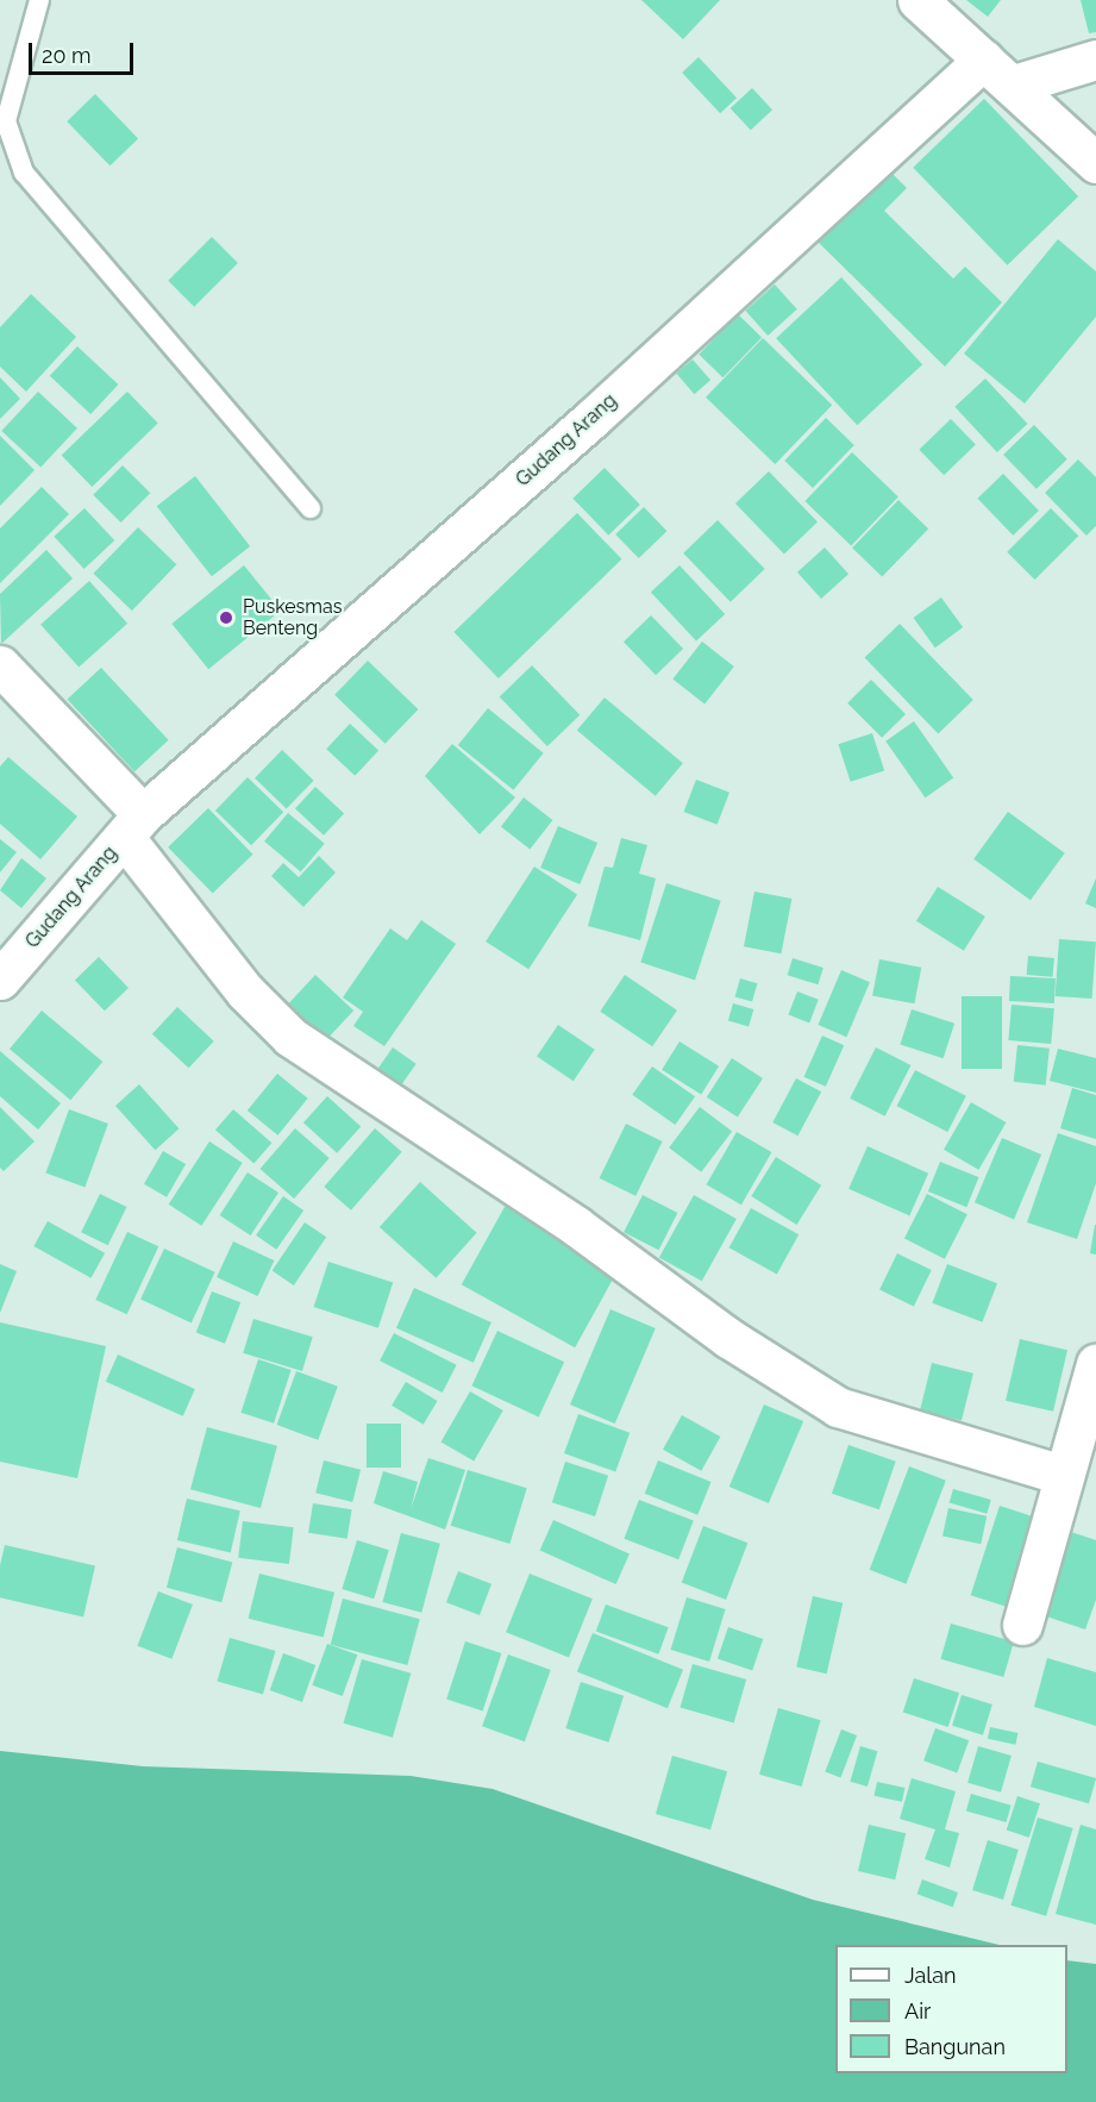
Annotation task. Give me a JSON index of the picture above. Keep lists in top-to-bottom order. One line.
{"streets":{"street":["Gudang Arang"]},"places":["Puskesmas Benteng"],"legend":["Jalan","Air","Bangunan"],"scale_bar":"20 m"}
